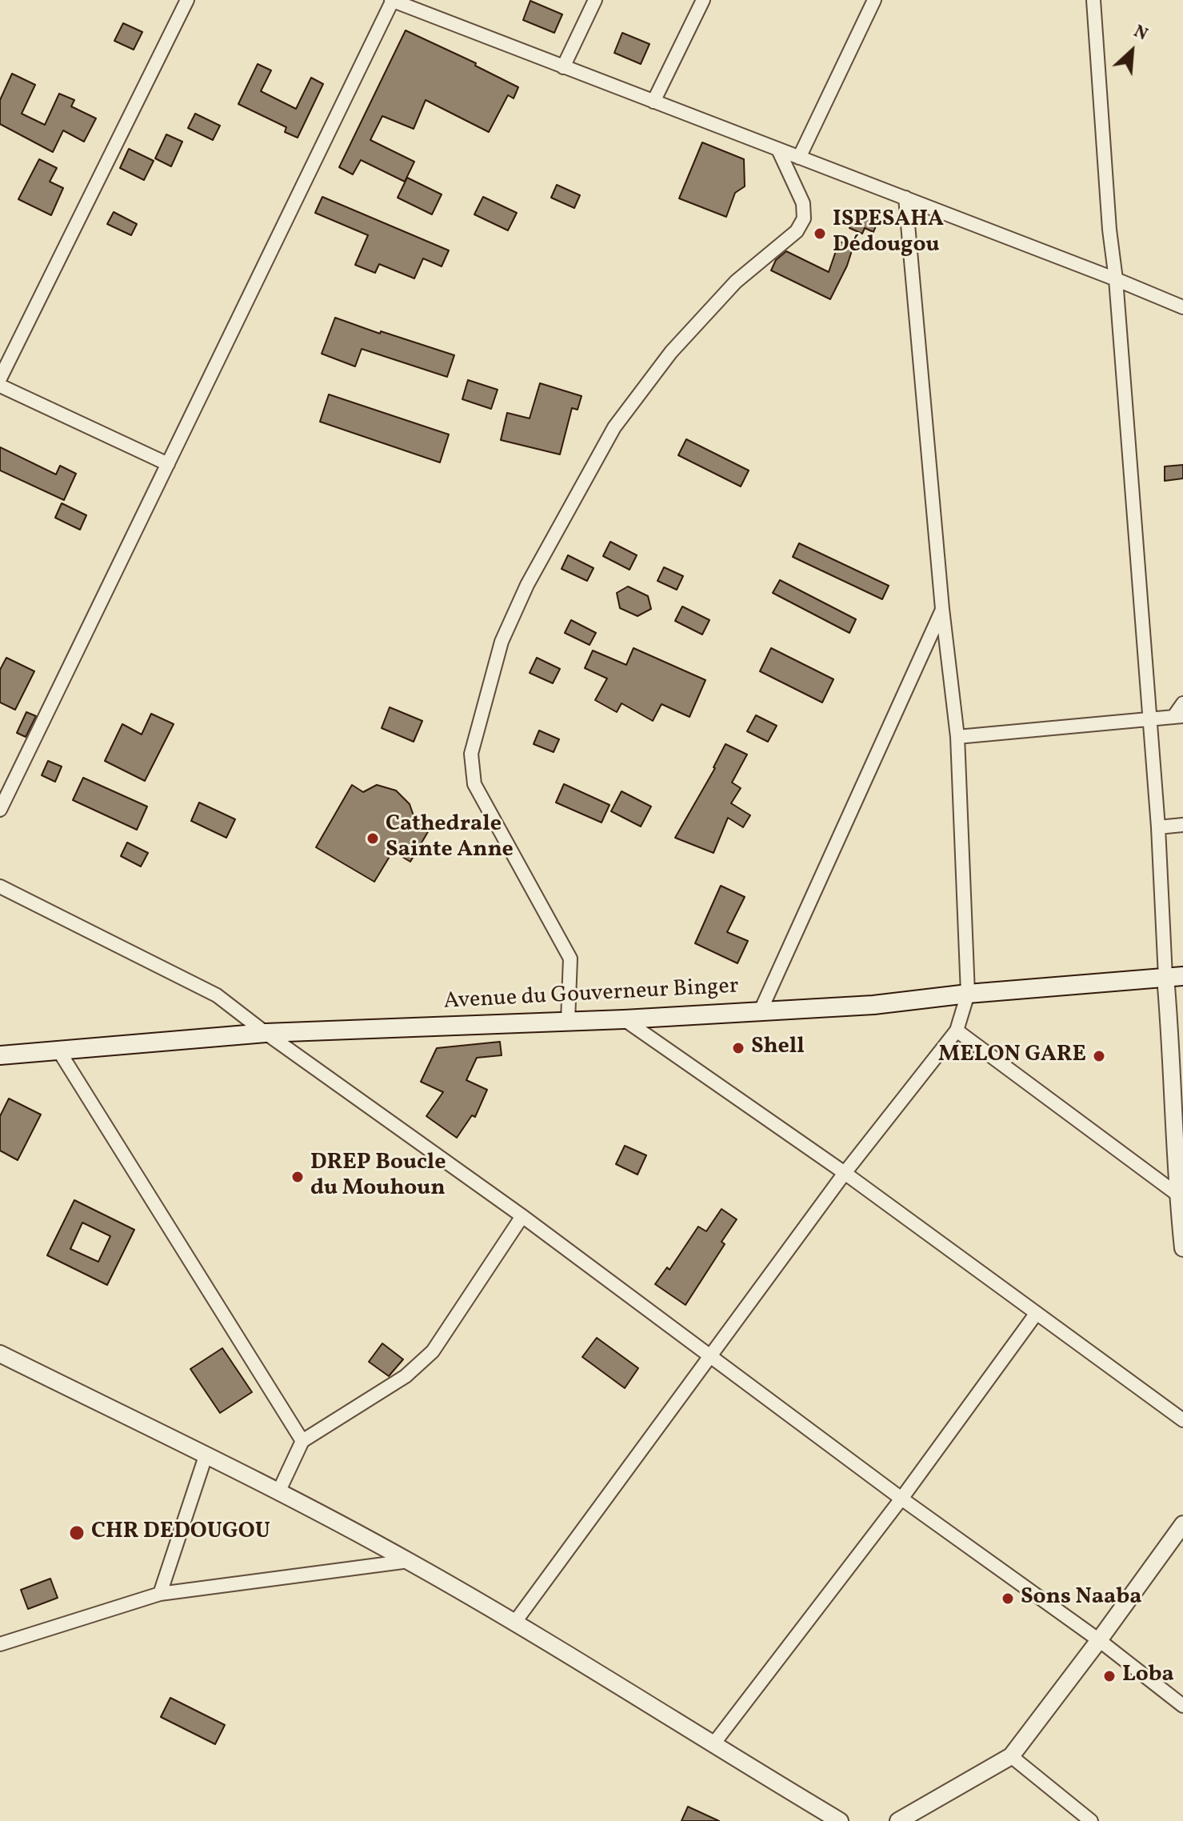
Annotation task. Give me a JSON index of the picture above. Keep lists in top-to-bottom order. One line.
{"streets":{"main road":["Avenue du Gouverneur Binger"]},"places":["ISPESAHA Dédougou","Cathedrale Sainte Anne","Shell","MELON GARE","DREP Boucle du Mouhoun","CHR DEDOUGOU","Sons Naaba","Loba"],"north":"top right"}
